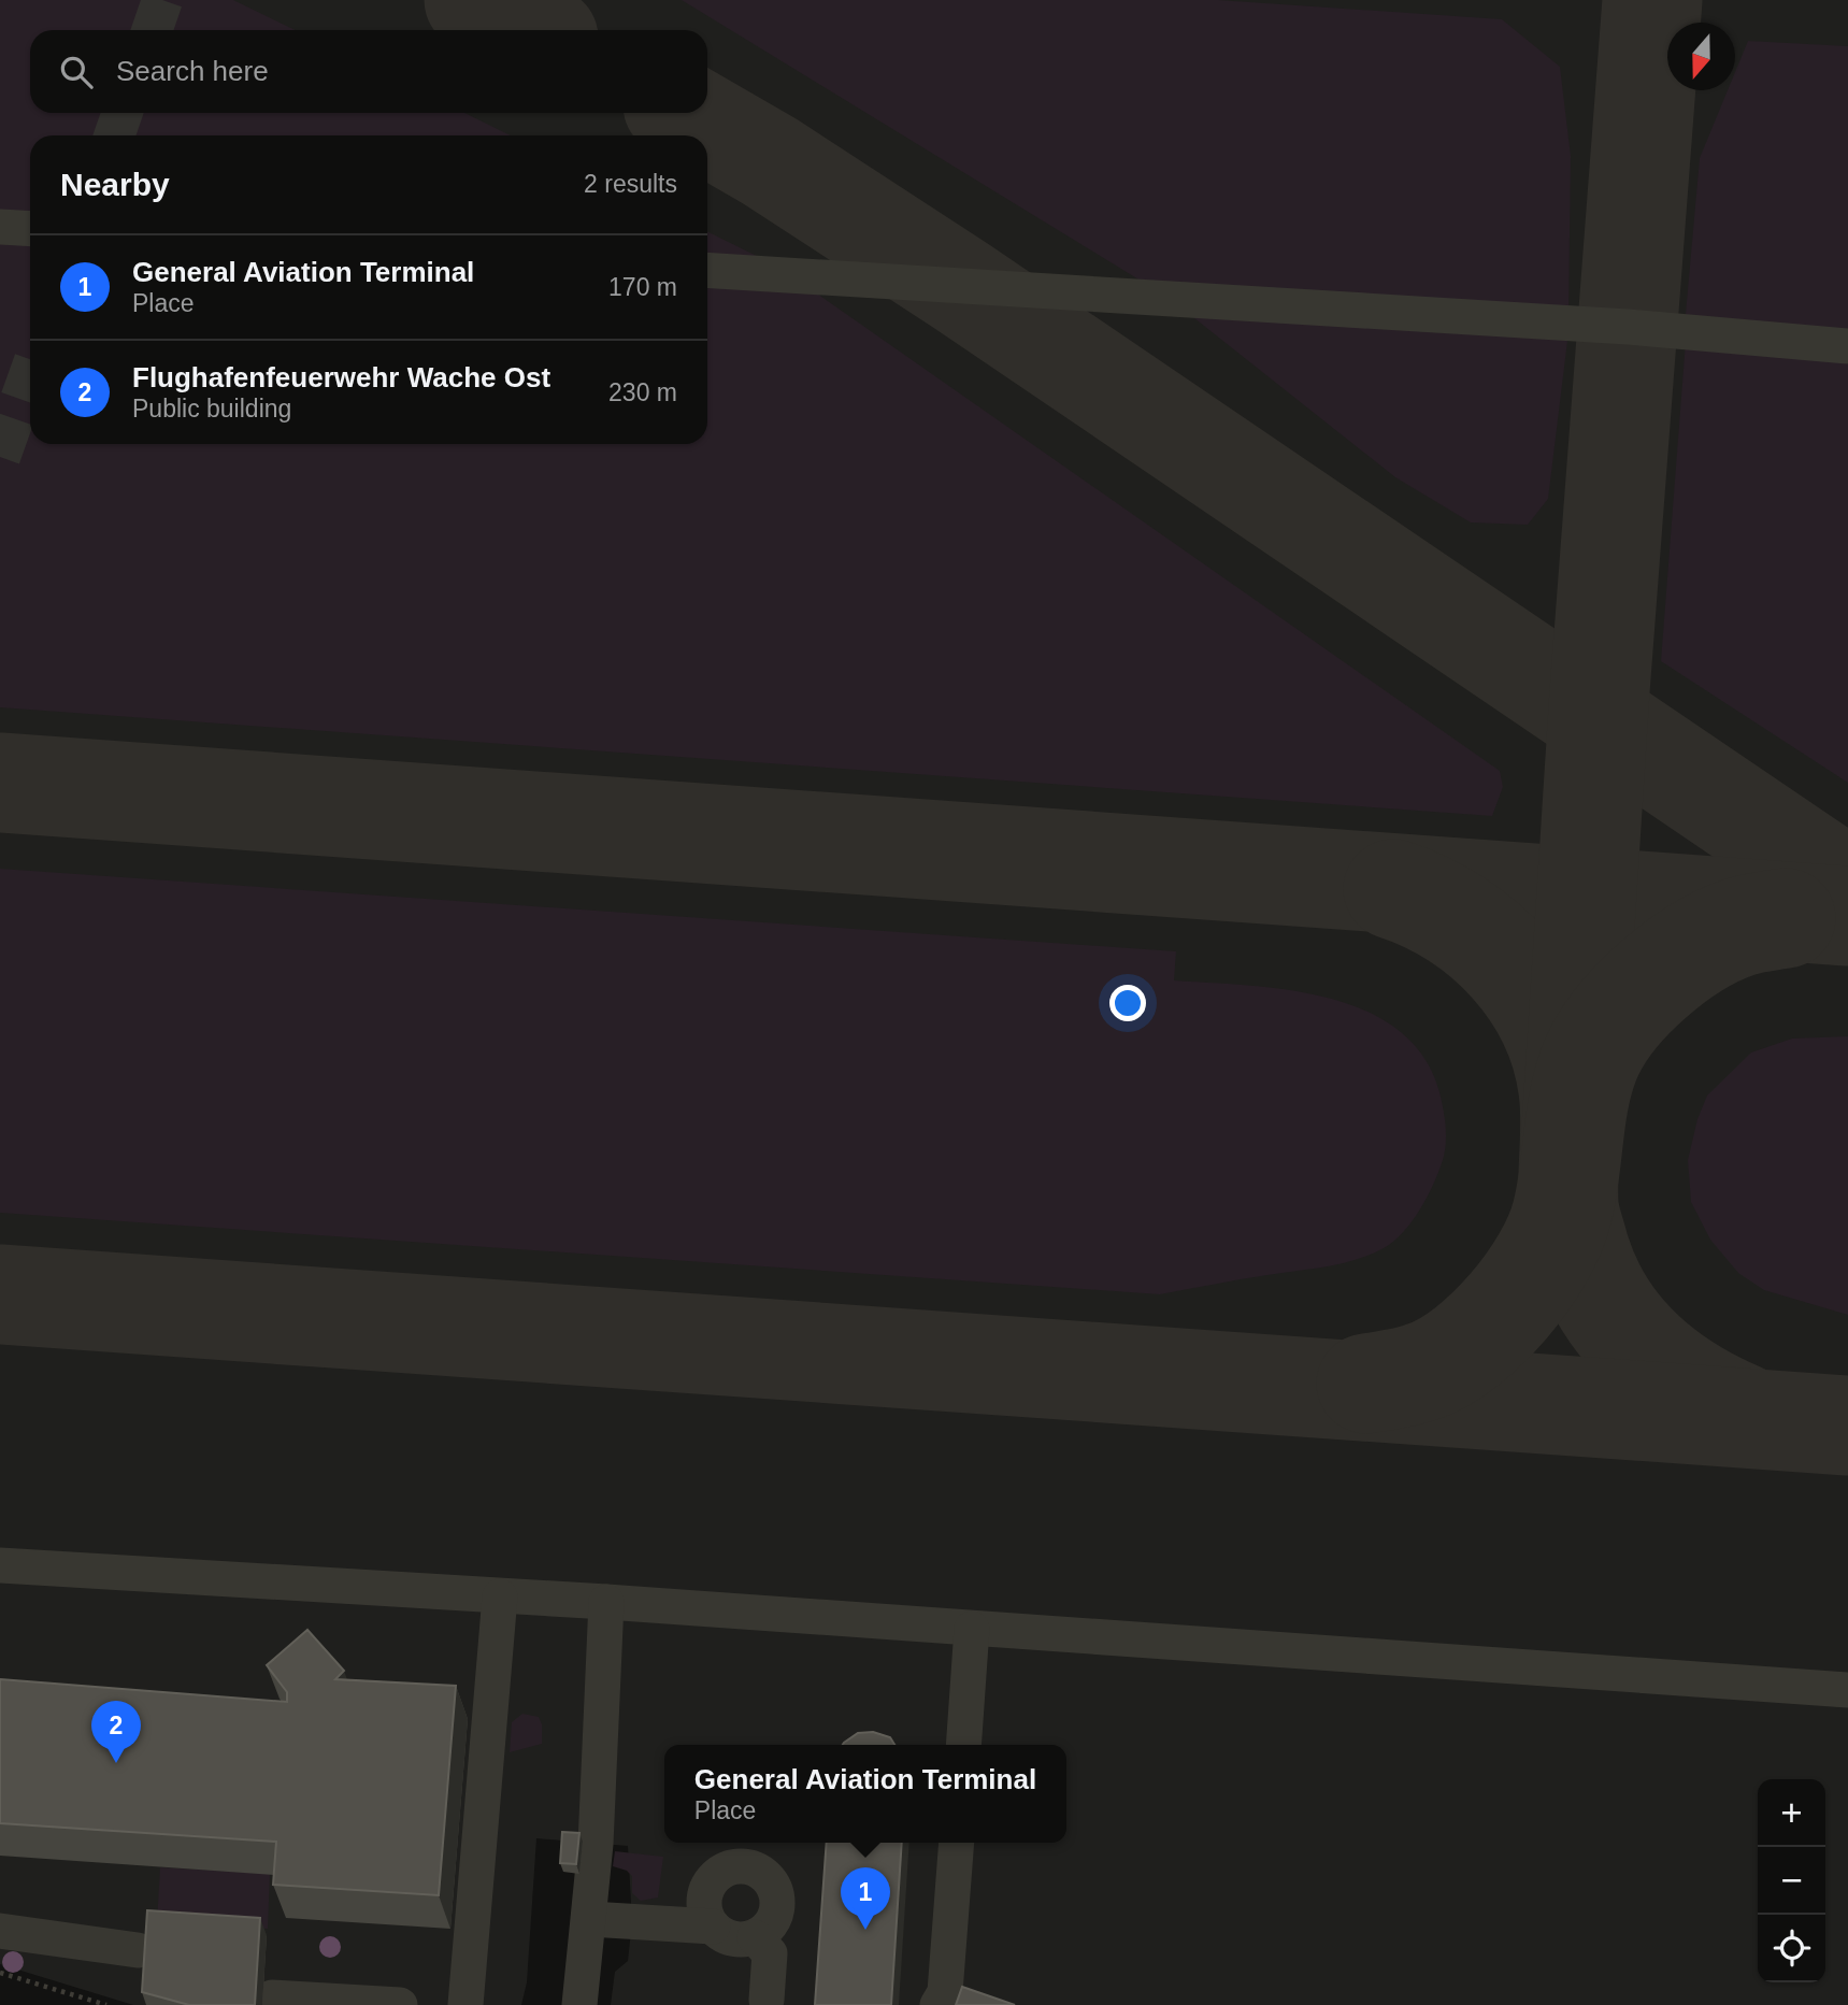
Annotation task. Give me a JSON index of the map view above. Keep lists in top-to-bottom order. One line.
{"north":"bottom","page":{"search":"Search here","heading":["Nearby","2 results"],"list":[{"mark":"1","name":"General Aviation Terminal","note":"Place","value":"170 m"},{"mark":"2","name":"Flughafenfeuerwehr Wache Ost","note":"Public building","value":"230 m"}],"pins":["2","1"],"popup":["General Aviation Terminal","Place"],"map_buttons":["+","−"]}}
